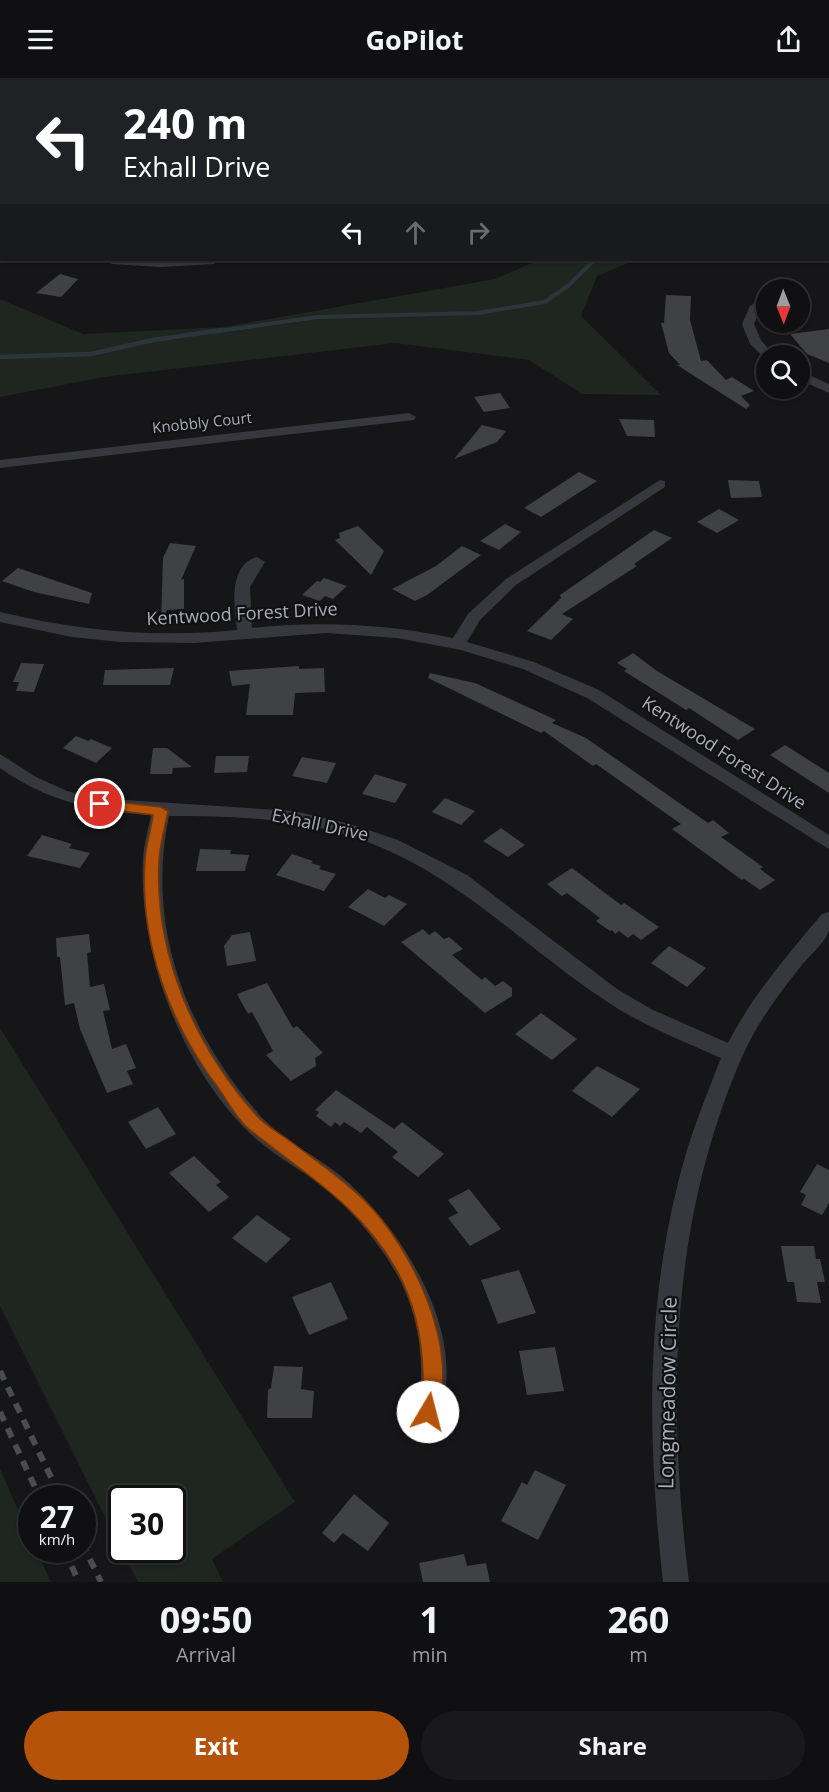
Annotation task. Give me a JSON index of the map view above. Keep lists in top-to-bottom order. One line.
{"streets":{"street":["Knobbly Court","Kentwood Forest Drive","Exhall Drive","Longmeadow Circle"]},"crossings":[["Exhall Drive","Longmeadow Circle"]],"north":"bottom","page":{"header":"GoPilot","turn":["240 m","Exhall Drive"],"speed":"27 km/h","limit":"30","eta":["09:50","Arrival","1","min","260","m"],"buttons":["Exit","Share"]}}
